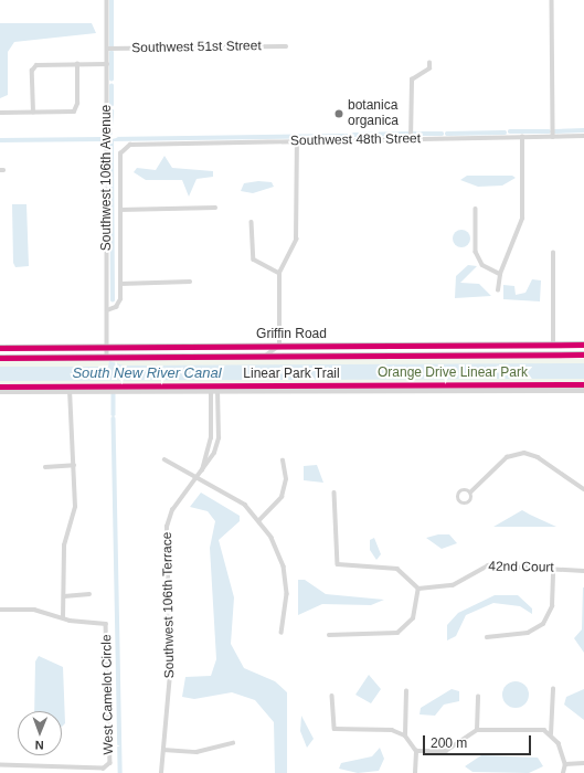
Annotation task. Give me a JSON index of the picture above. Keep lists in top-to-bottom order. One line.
{"streets":{"main road":["Griffin Road"],"street":["Southwest 51st Street","Southwest 48th Street","Southwest 106th Avenue","42nd Court","Southwest 106th Terrace","West Camelot Circle"],"cycle path":["Linear Park Trail"]},"crossings":[["Southwest 51st Street","Southwest 106th Avenue"],["Southwest 106th Avenue","Griffin Road"]],"water":["South New River Canal"],"parks":["Orange Drive Linear Park"],"places":["botanica organica"],"scale_bar":"200 m","north":"bottom"}
